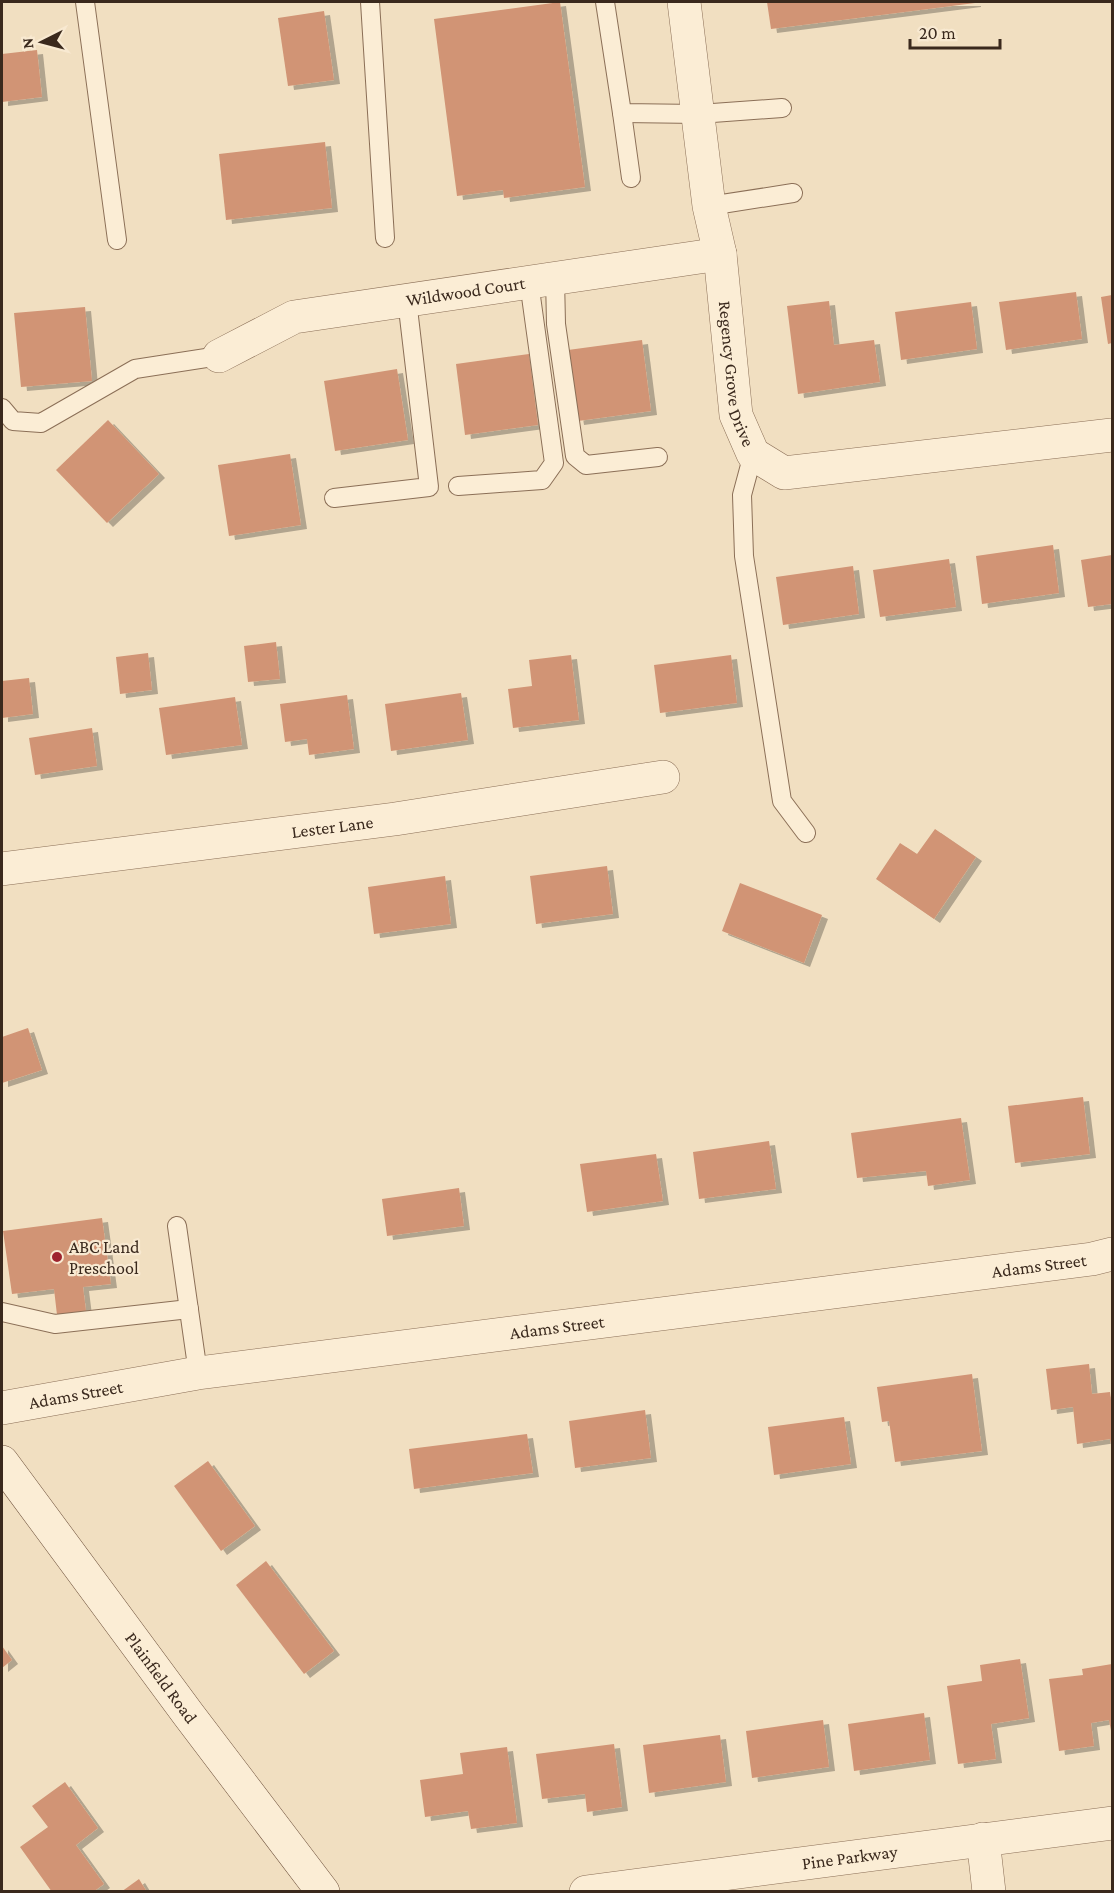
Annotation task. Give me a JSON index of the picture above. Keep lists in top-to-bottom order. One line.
{"streets":{"street":["Wildwood Court","Regency Grove Drive","Lester Lane","Adams Street","Plainfield Road","Pine Parkway"]},"crossings":[["Wildwood Court","Regency Grove Drive"]],"places":["ABC Land Preschool"],"scale_bar":"20 m","north":"left"}
